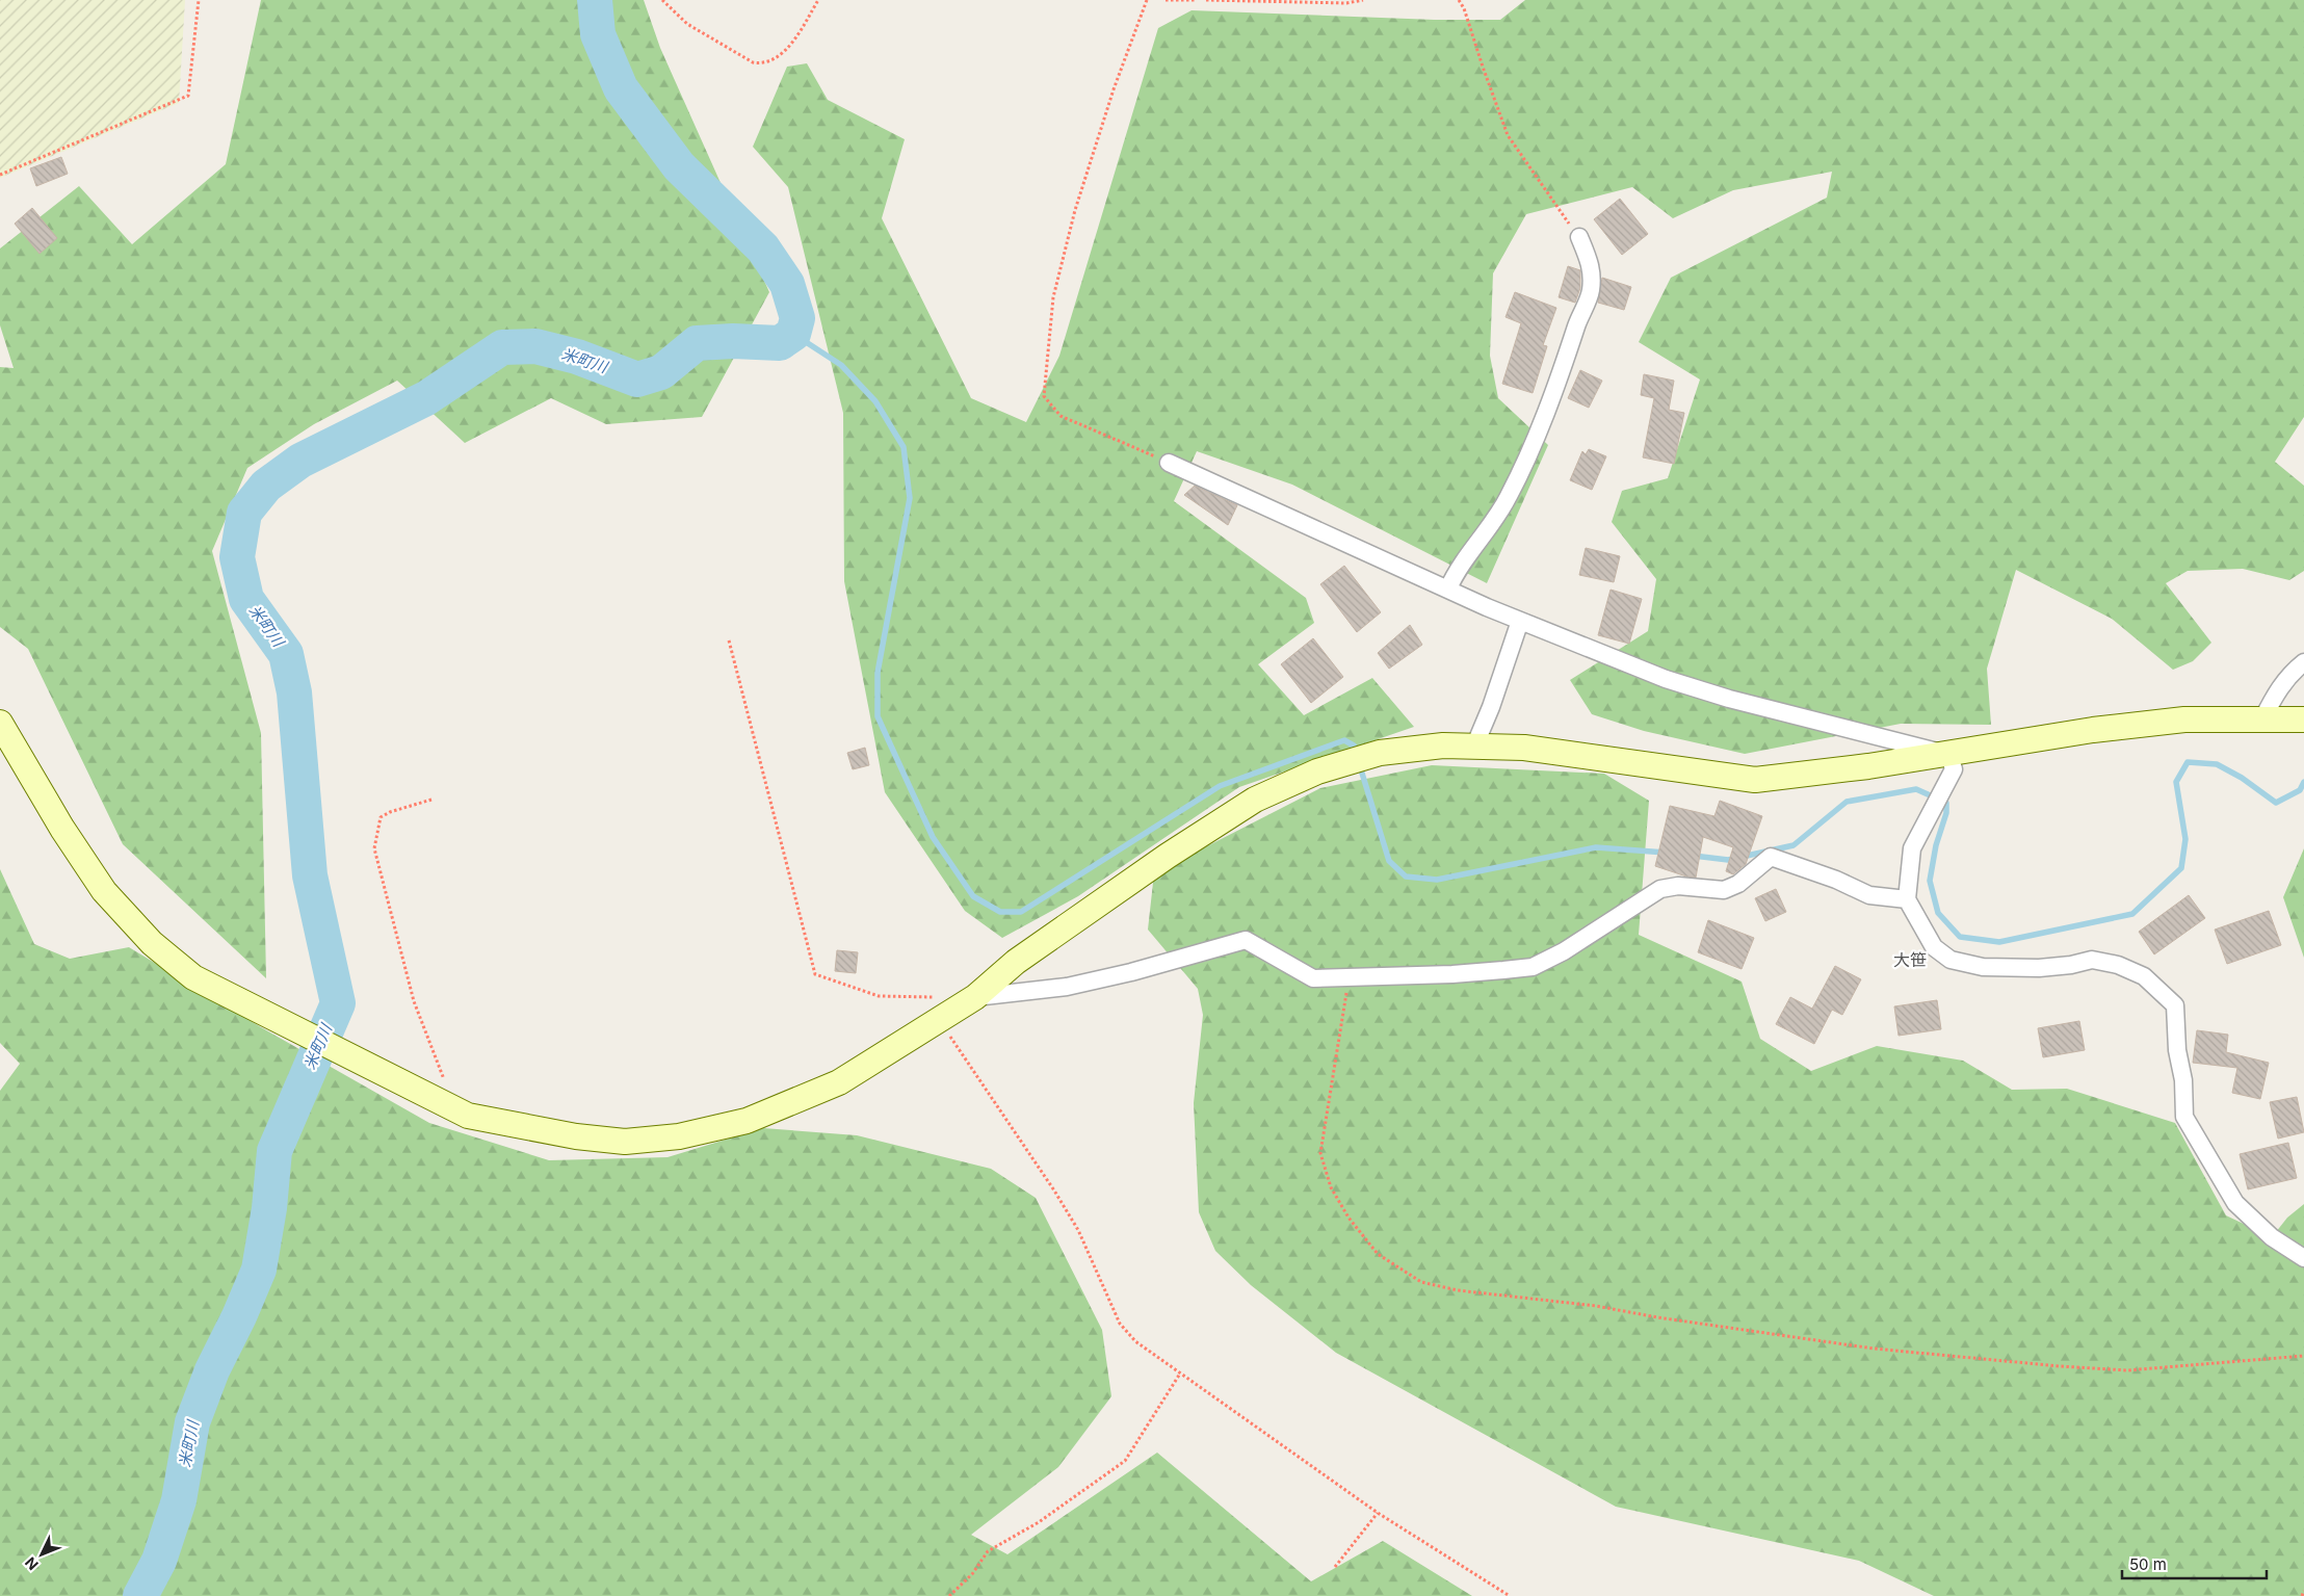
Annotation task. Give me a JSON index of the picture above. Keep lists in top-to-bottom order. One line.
{"districts":["大笹"],"water":["米町川"],"scale_bar":"50 m","north":"bottom left"}
